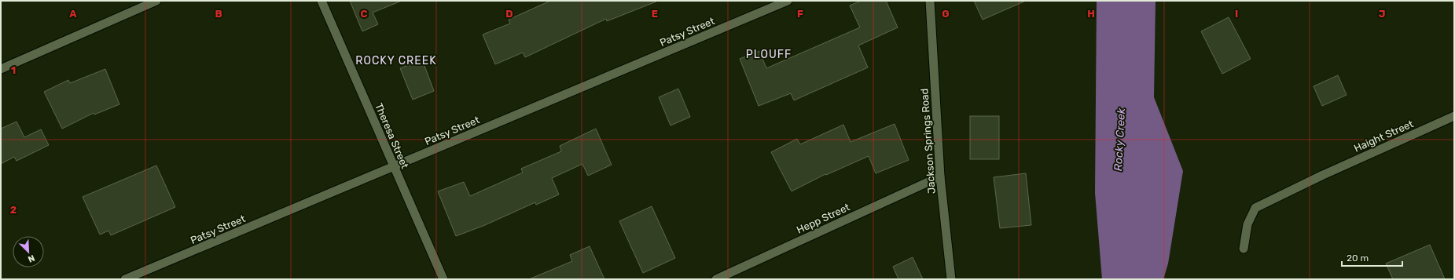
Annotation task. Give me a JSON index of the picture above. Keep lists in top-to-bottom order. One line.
{"streets":{"street":["Patsy Street","Theresa Street","Haight Street","Jackson Springs Road","Hepp Street"]},"crossings":[["Patsy Street","Theresa Street"],["Jackson Springs Road","Hepp Street"]],"districts":["PLOUFF","ROCKY CREEK"],"water":["Rocky Creek"],"scale_bar":"20 m","north":"bottom right","grid":{"columns":["A","B","C","D","E","F","G","H","I","J"],"rows":["1","2"]}}
